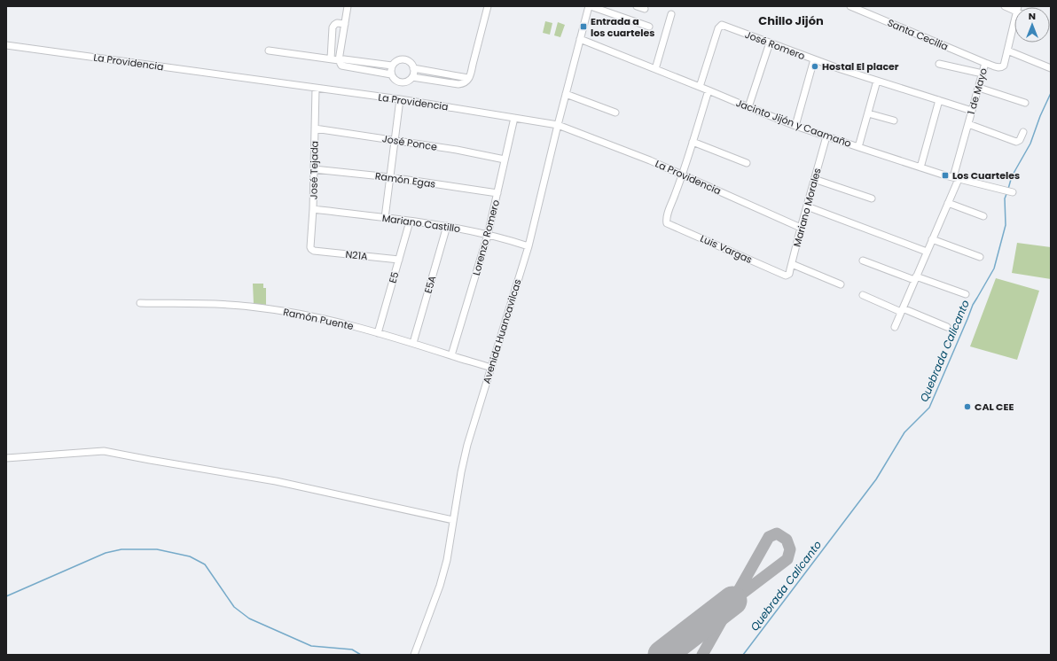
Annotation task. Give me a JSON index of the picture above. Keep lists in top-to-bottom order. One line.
{"streets":{"street":["Santa Cecilia","José Romero","La Providencia","1 de Mayo","Jacinto Jijón y Caamaño","José Ponce","José Tejada","Ramón Egas","Mariano Morales","Mariano Castillo","Lorenzo Romero","Luis Vargas","N21A","E5","E5A","Ramón Puente","Avenida Huancavilcas"]},"crossings":[["Santa Cecilia","1 de Mayo"],["José Romero","1 de Mayo"],["José Romero","Jacinto Jijón y Caamaño"],["La Providencia","José Tejada"],["La Providencia","Mariano Morales"],["La Providencia","Lorenzo Romero"],["La Providencia","Luis Vargas"],["La Providencia","Avenida Huancavilcas"],["1 de Mayo","Jacinto Jijón y Caamaño"],["Jacinto Jijón y Caamaño","Mariano Morales"],["Jacinto Jijón y Caamaño","Avenida Huancavilcas"],["José Ponce","José Tejada"],["José Ponce","Lorenzo Romero"],["José Tejada","Ramón Egas"],["José Tejada","Mariano Castillo"],["José Tejada","N21A"],["Ramón Egas","Lorenzo Romero"],["Mariano Morales","Luis Vargas"],["Mariano Castillo","Lorenzo Romero"],["Mariano Castillo","E5"],["Mariano Castillo","E5A"],["Mariano Castillo","Avenida Huancavilcas"],["Lorenzo Romero","Ramón Puente"],["N21A","E5"],["E5","Ramón Puente"],["E5A","Ramón Puente"],["Ramón Puente","Avenida Huancavilcas"]],"districts":["Chillo Jijón"],"water":["Quebrada Calicanto"],"places":{"transit":["Entrada a los cuarteles","Los Cuarteles"],"other":["Hostal El placer","CAL CEE"]},"north":"top"}
